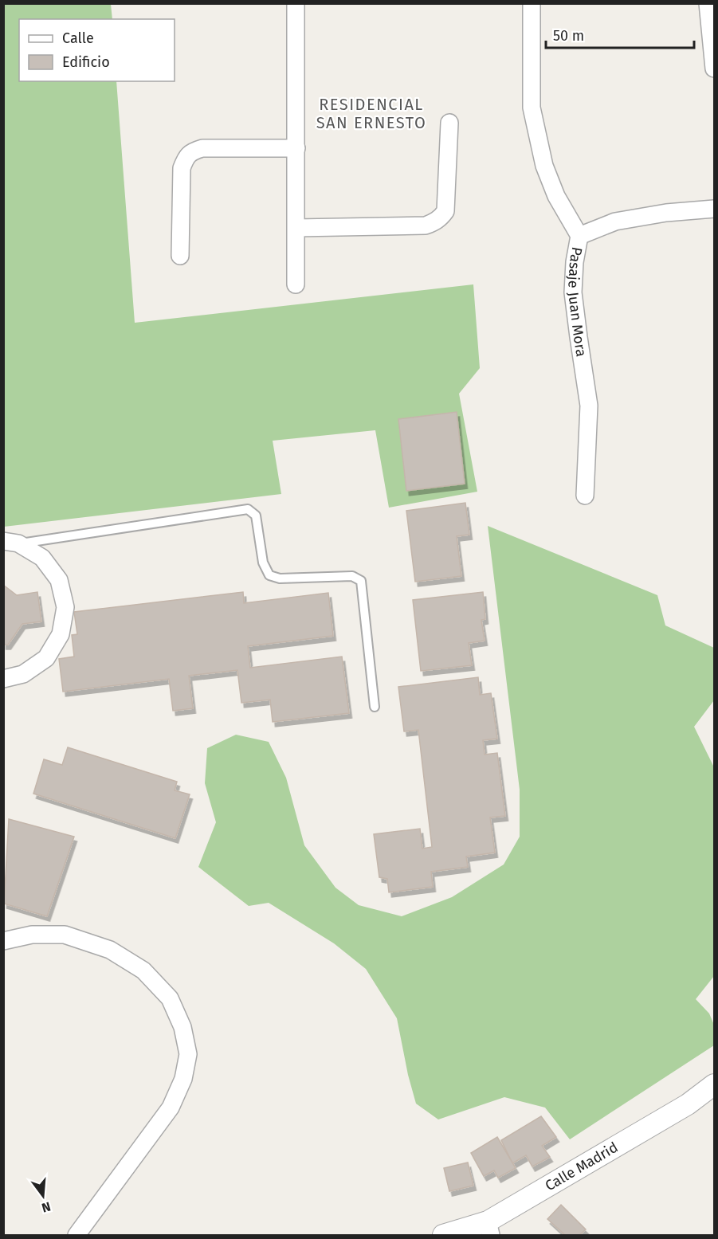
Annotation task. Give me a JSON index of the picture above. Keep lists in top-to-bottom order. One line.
{"streets":{"street":["Pasaje Juan Mora","Calle Madrid"]},"districts":["RESIDENCIAL SAN ERNESTO"],"legend":["Calle","Edificio"],"scale_bar":"50 m","north":"bottom"}
